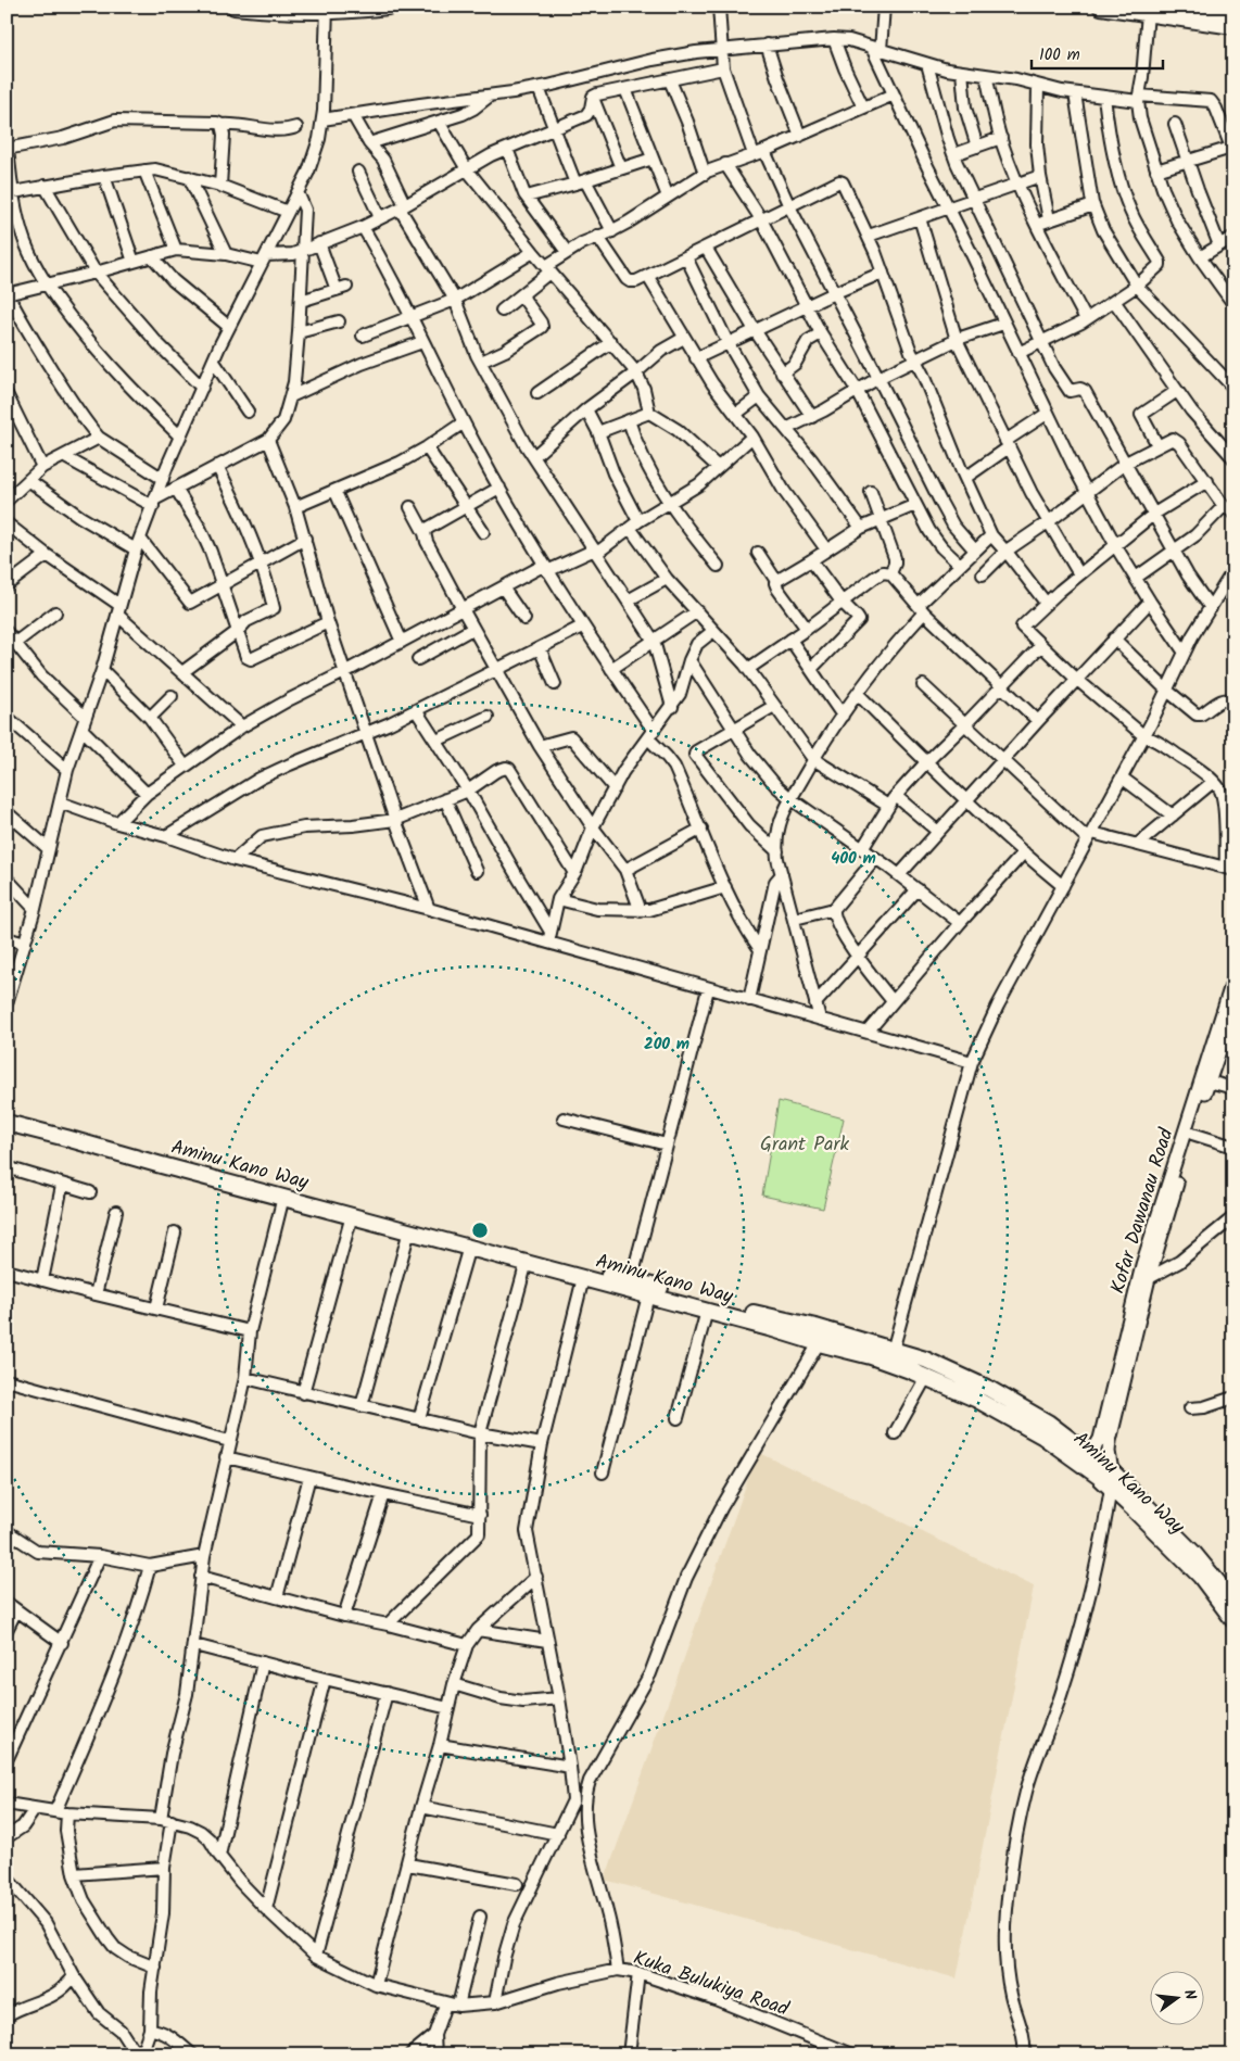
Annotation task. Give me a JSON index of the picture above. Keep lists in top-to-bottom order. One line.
{"streets":{"main road":["Aminu Kano Way"],"street":["Kofar Dawanau Road","Kuka Bulukiya Road"]},"crossings":[["Aminu Kano Way","Kofar Dawanau Road"]],"parks":["Grant Park"],"scale_bar":"100 m","north":"right","rings":["400 m","200 m"]}
